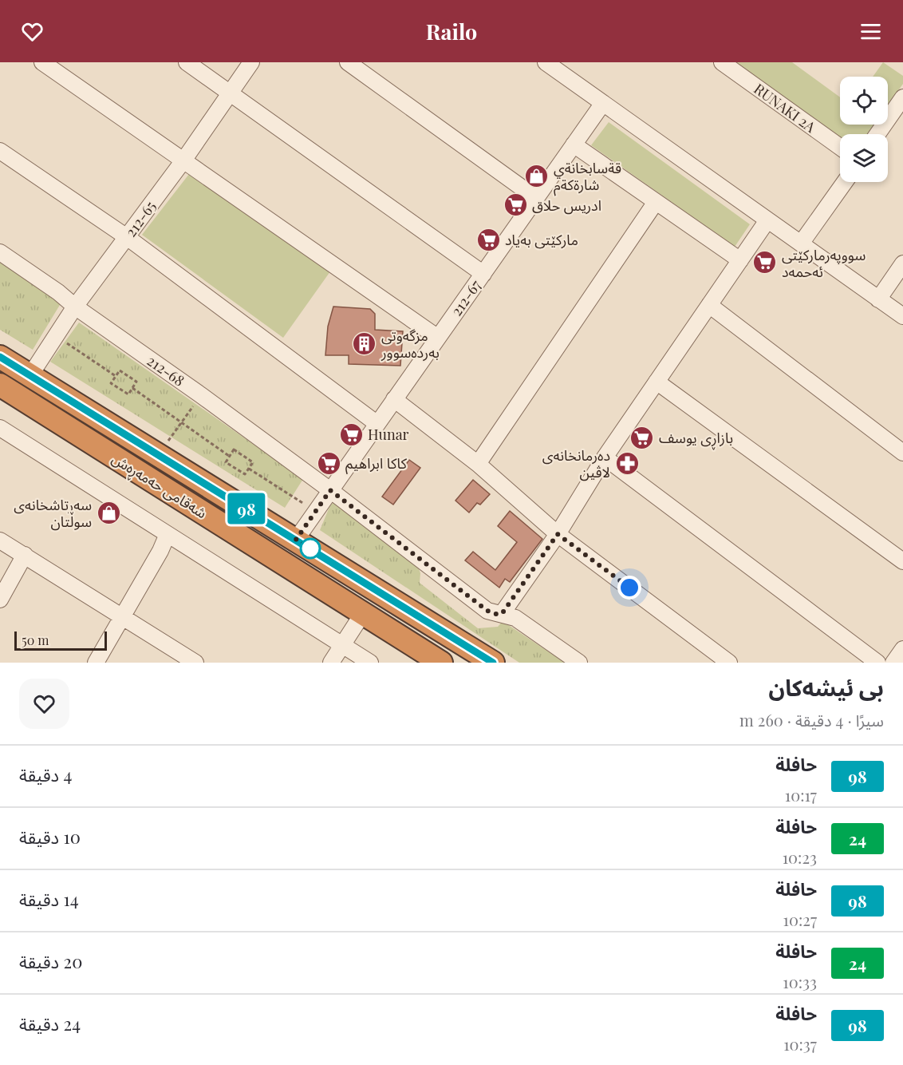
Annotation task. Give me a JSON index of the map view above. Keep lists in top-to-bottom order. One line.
{"streets":{"highway":["شەقامی حەمەڕەش"],"street":["RUNAKI 2A","212-65","212-67","212-68"]},"crossings":[["212-65","212-68"],["212-65","شەقامی حەمەڕەش"],["212-67","212-68"],["212-67","شەقامی حەمەڕەش"]],"places":{"shop":["قةسابخانةي شارةكةم","سەرتاشخانەی سوڵتان"],"supermarket":["ادريس حلاق","مارکێتی بەیاد","سووپەرمارکێتی ئەحمەد","Hunar","بازاڕی یوسف","کاکا ابراهيم"],"building":["مزگەوتی بەردەسوور"],"pharmacy":["دەرمانخانەی لاڤین"]},"lines":["bus line 98"],"scale_bar":"50 m","page":{"header":"Railo","on_map":"98","scale":"50 m","heading":["بی ئیشەکان","سيرًا · 4 دقيقة · 260 m"],"list":[{"mark":"98","name":"حافلة","note":"10:17","value":"4 دقيقة"},{"mark":"24","name":"حافلة","note":"10:23","value":"10 دقيقة"},{"mark":"98","name":"حافلة","note":"10:27","value":"14 دقيقة"},{"mark":"24","name":"حافلة","note":"10:33","value":"20 دقيقة"},{"mark":"98","name":"حافلة","note":"10:37","value":"24 دقيقة"}]}}
